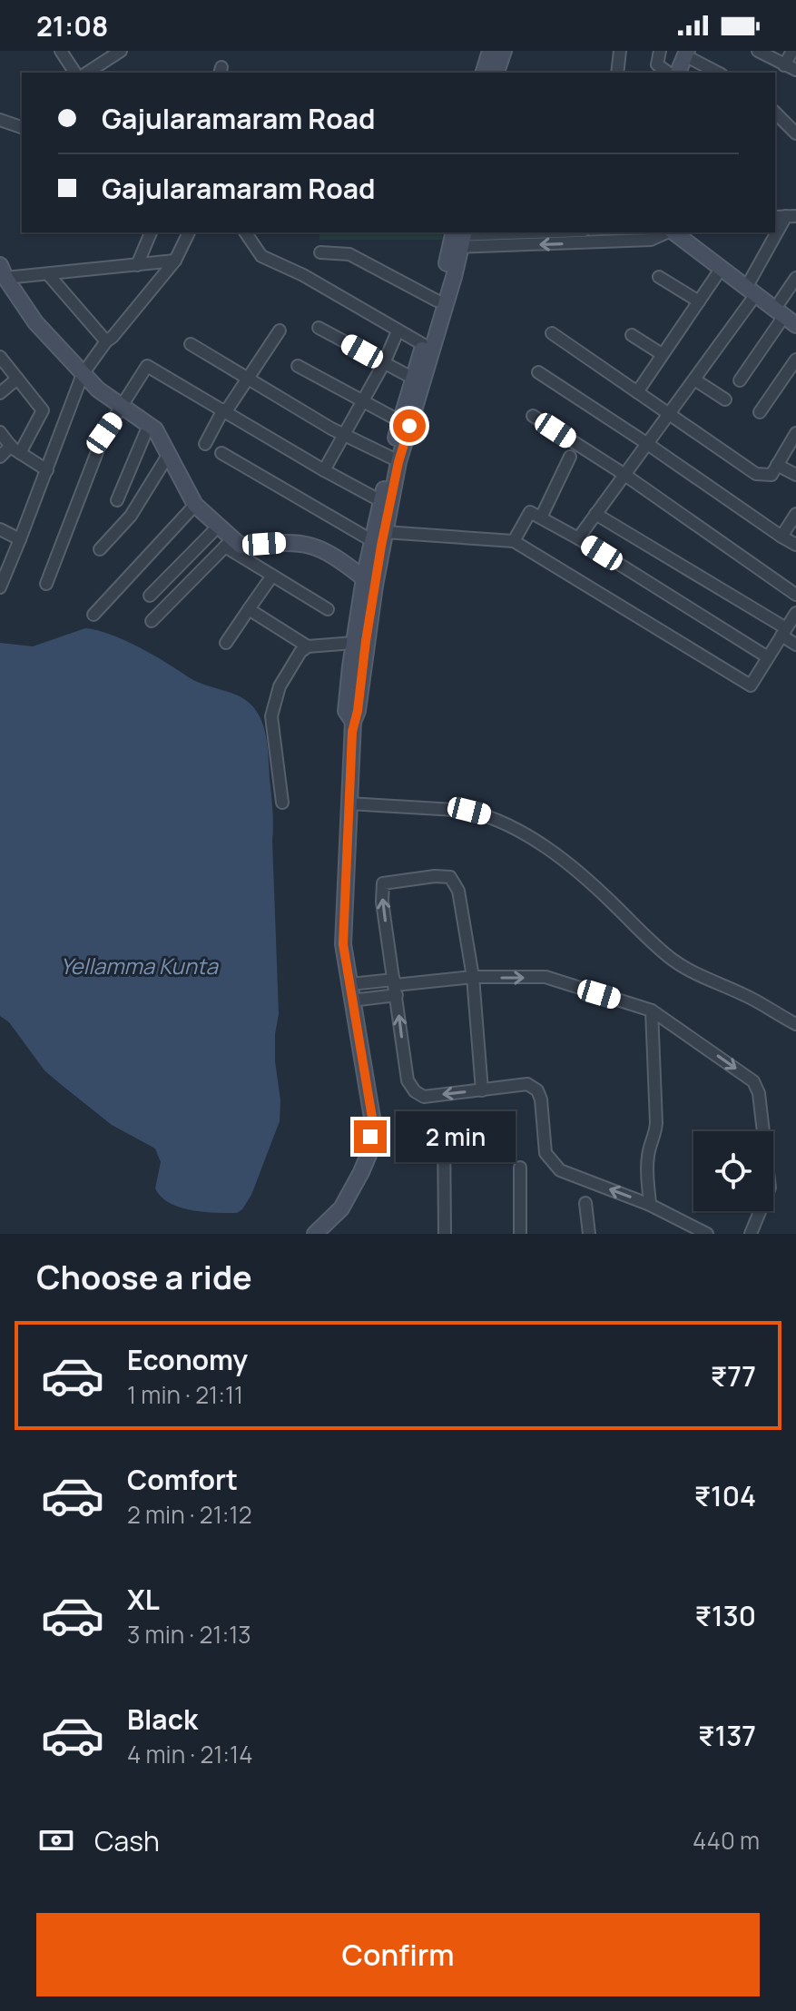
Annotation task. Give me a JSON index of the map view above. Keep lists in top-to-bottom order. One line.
{"water":["Yellamma Kunta"],"page":{"status":"21:08","banner":["Gajularamaram Road","Gajularamaram Road"],"bubble":"2 min","heading":"Choose a ride","list":[{"name":"Economy","note":"1 min · 21:11","value":"₹77"},{"name":"Comfort","note":"2 min · 21:12","value":"₹104"},{"name":"XL","note":"3 min · 21:13","value":"₹130"},{"name":"Black","note":"4 min · 21:14","value":"₹137"}],"pay":["Cash","440 m"],"buttons":"Confirm"}}
